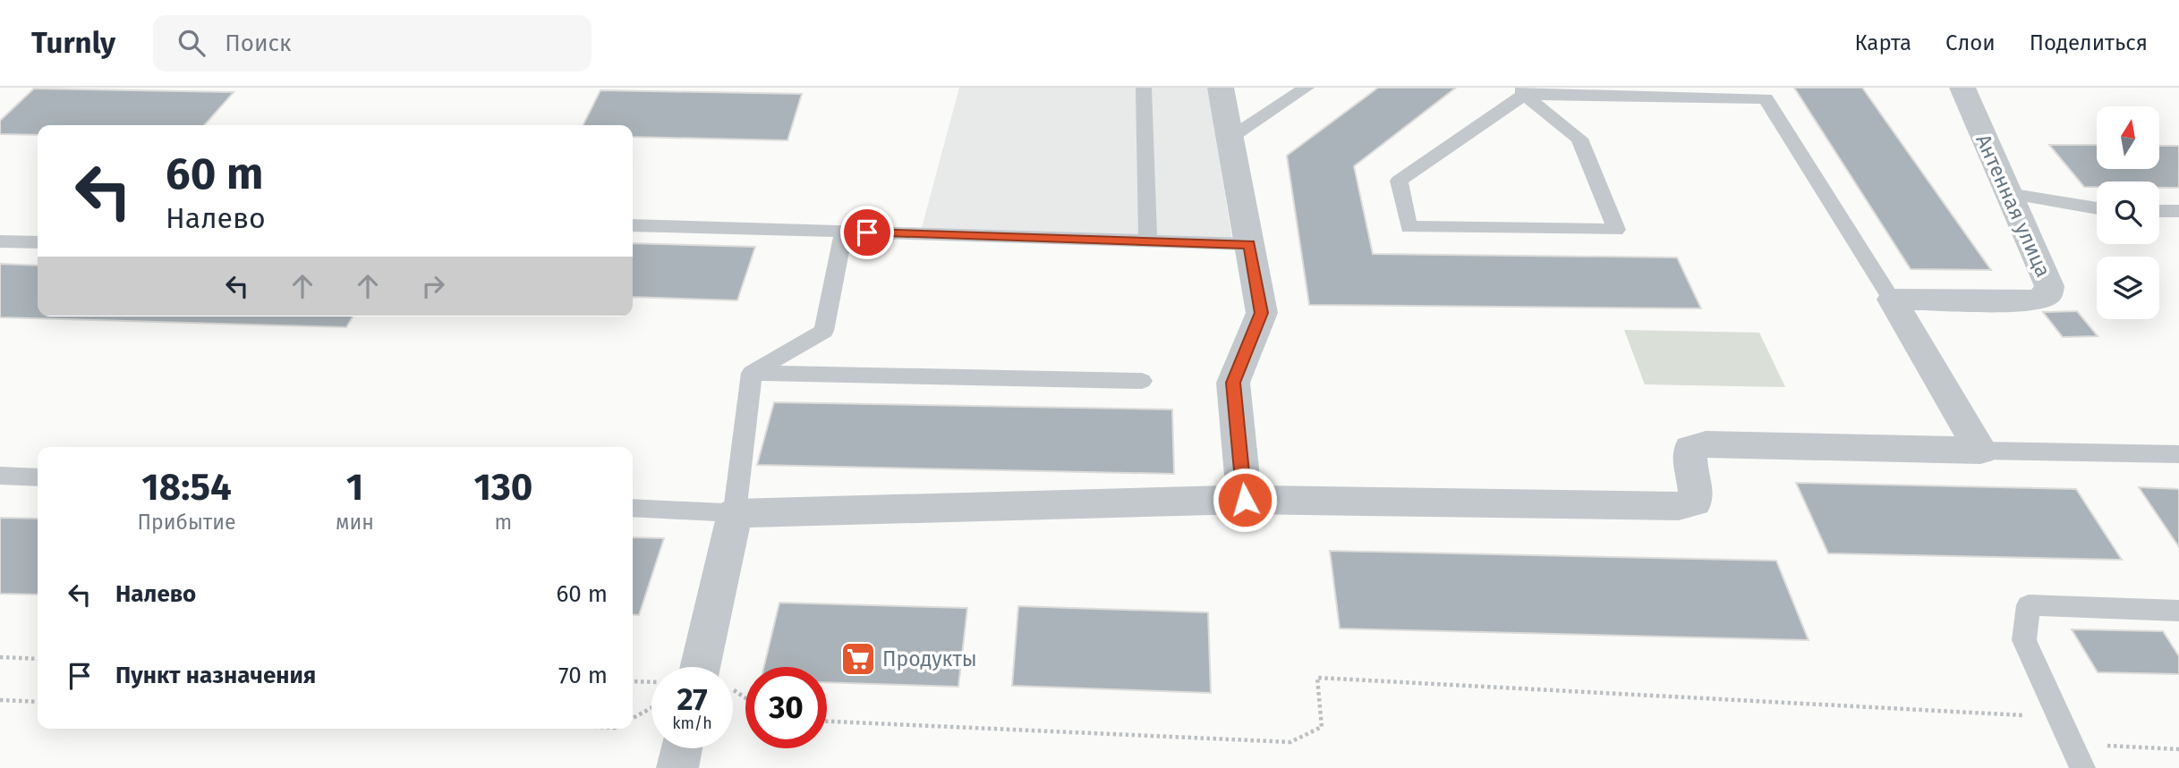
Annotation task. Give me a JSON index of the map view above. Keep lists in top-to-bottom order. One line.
{"streets":{"street":["Антенная улица"]},"places":{"supermarket":["Продукты"]},"north":"top","page":{"header":"Turnly","search":"Поиск","nav":["Карта","Слои","Поделиться"],"turn":["60 m","Налево"],"eta":["18:54","Прибытие","1","мин","130","m"],"list":[{"name":"Налево","value":"60 m"},{"name":"Пункт назначения","value":"70 m"}],"speed":"27 km/h","limit":"30"}}
